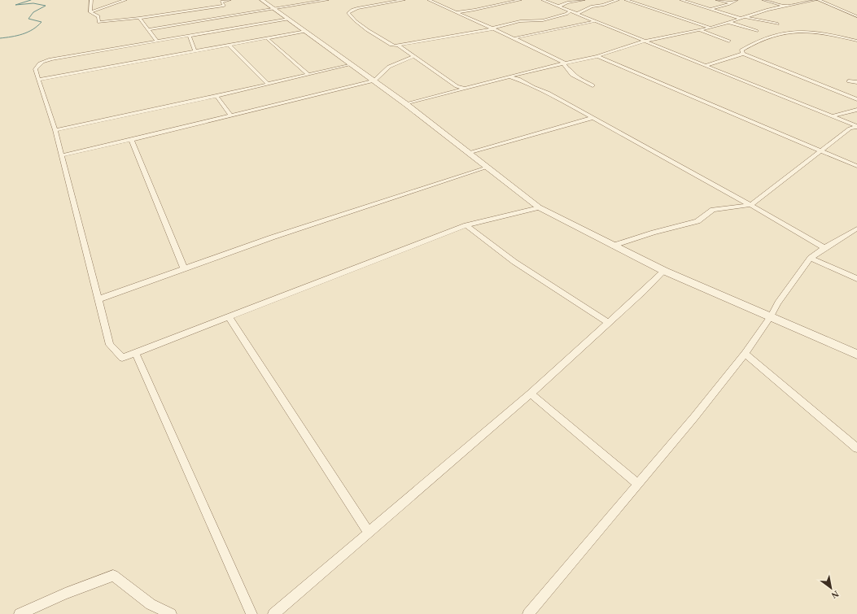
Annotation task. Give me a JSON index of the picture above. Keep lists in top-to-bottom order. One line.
{"north":"bottom right"}
